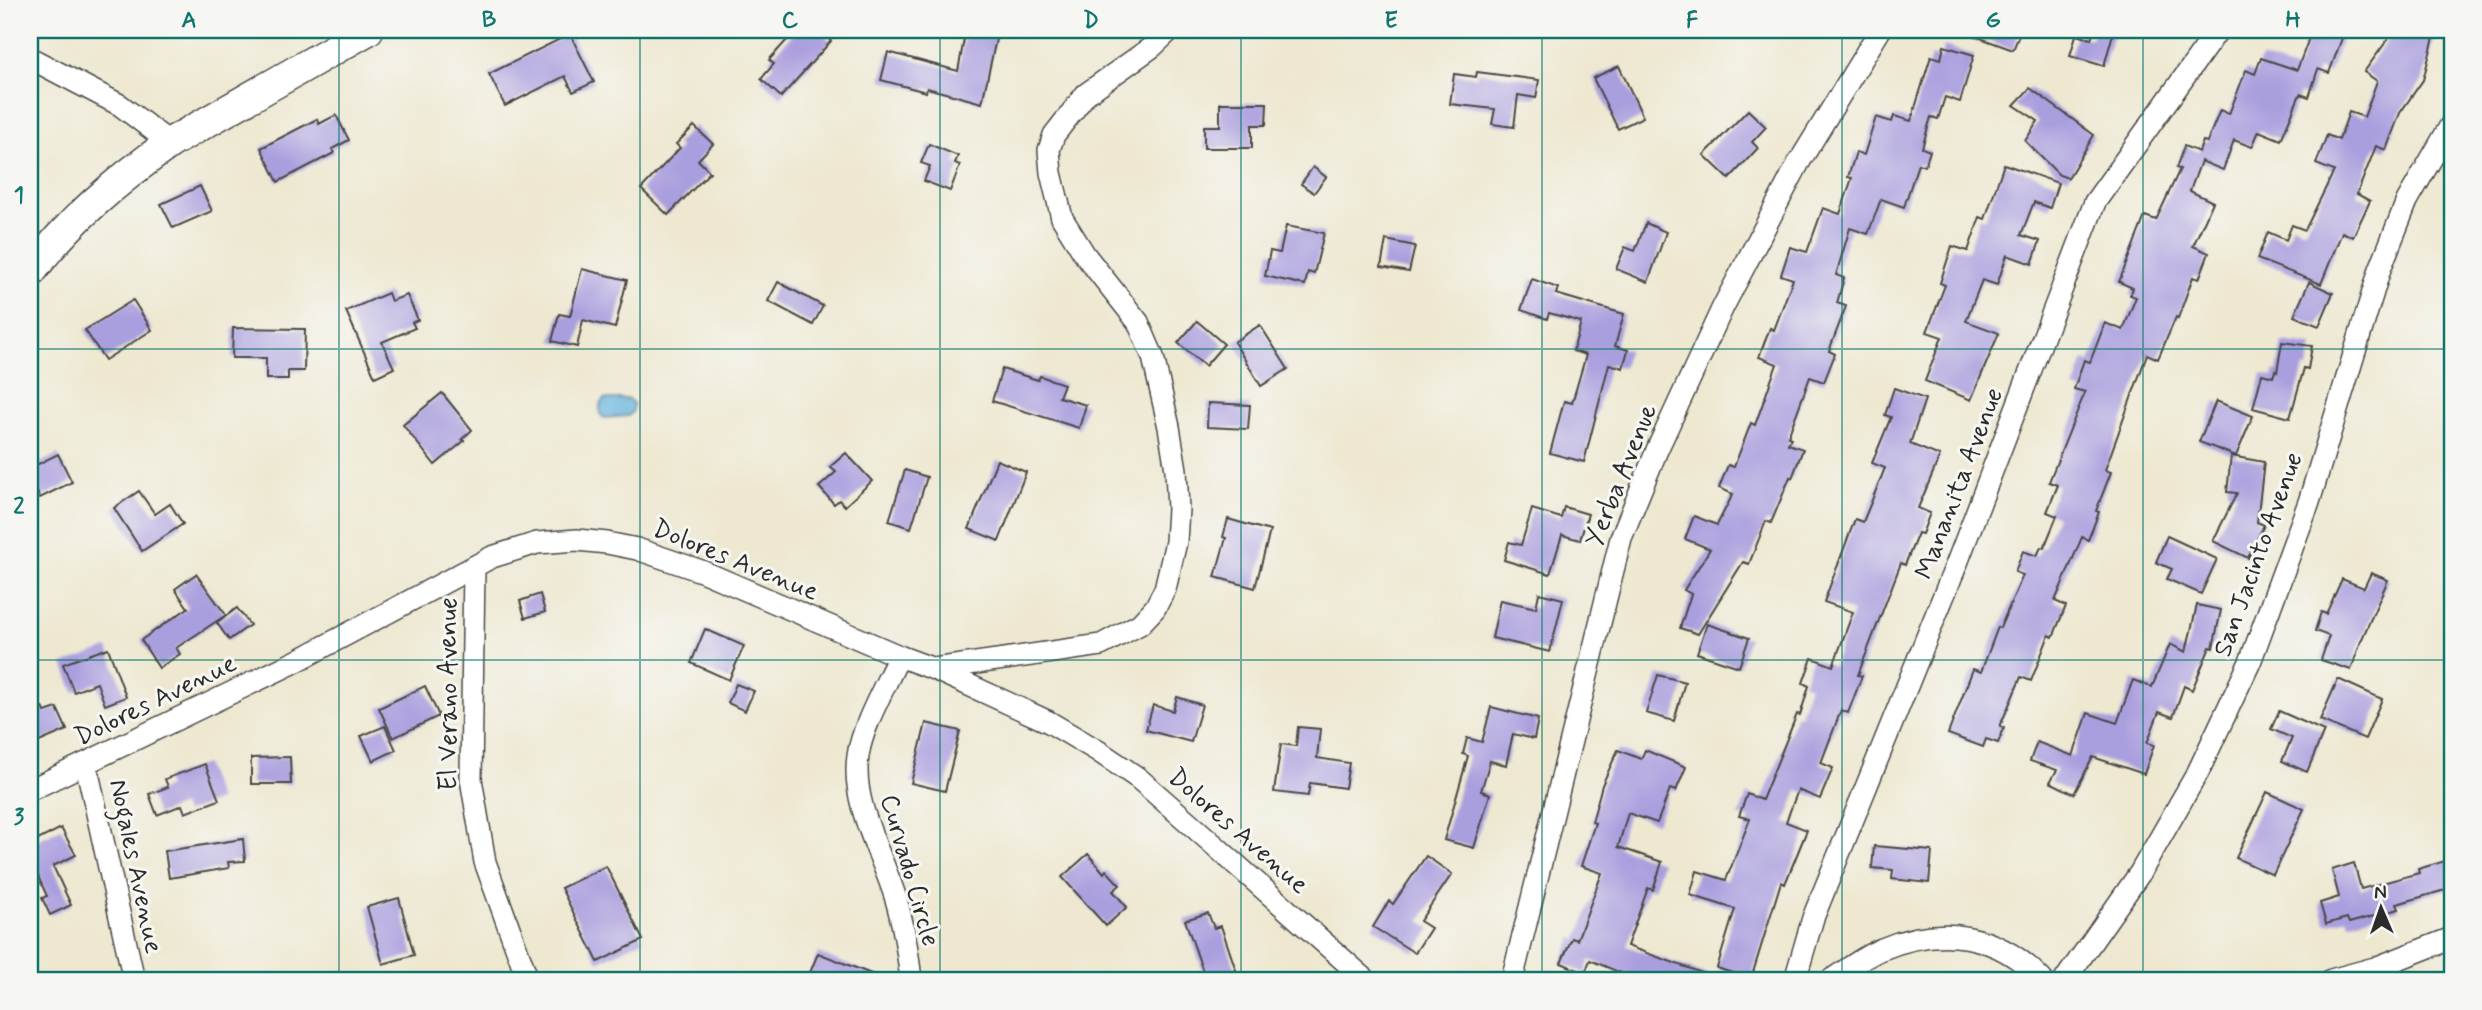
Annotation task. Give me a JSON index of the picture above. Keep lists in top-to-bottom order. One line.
{"streets":{"street":["Yerba Avenue","Mananita Avenue","San Jacinto Avenue","Dolores Avenue","El Verano Avenue","Nogales Avenue","Curvado Circle"]},"crossings":[["Dolores Avenue","El Verano Avenue"],["Dolores Avenue","Nogales Avenue"],["Dolores Avenue","Curvado Circle"]],"north":"top","grid":{"columns":["A","B","C","D","E","F","G","H"],"rows":["1","2","3"]}}
